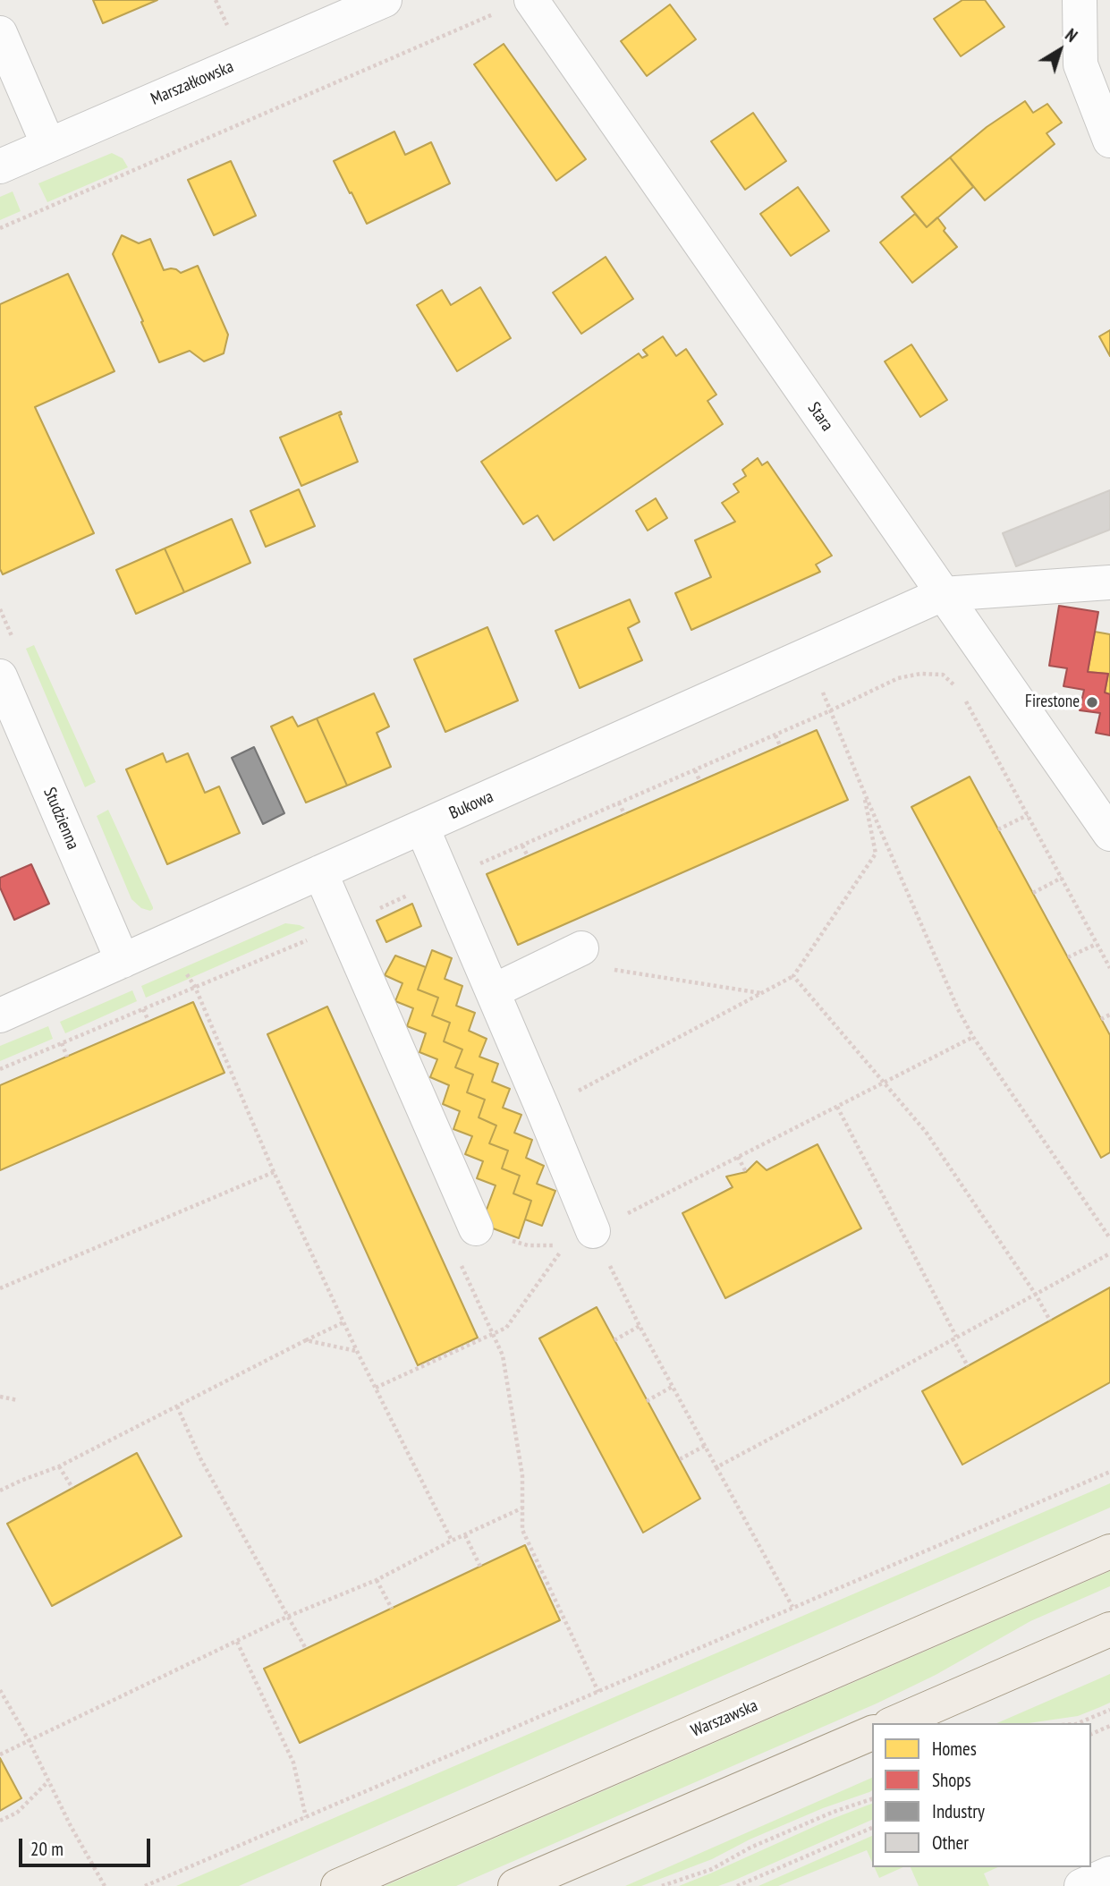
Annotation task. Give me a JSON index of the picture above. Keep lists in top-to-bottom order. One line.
{"streets":{"main road":["Warszawska"],"street":["Marszałkowska","Stara","Bukowa","Studzienna"]},"crossings":[["Stara","Bukowa"],["Bukowa","Studzienna"]],"places":["Firestone"],"legend":["Homes","Shops","Industry","Other"],"scale_bar":"20 m","north":"top right"}
